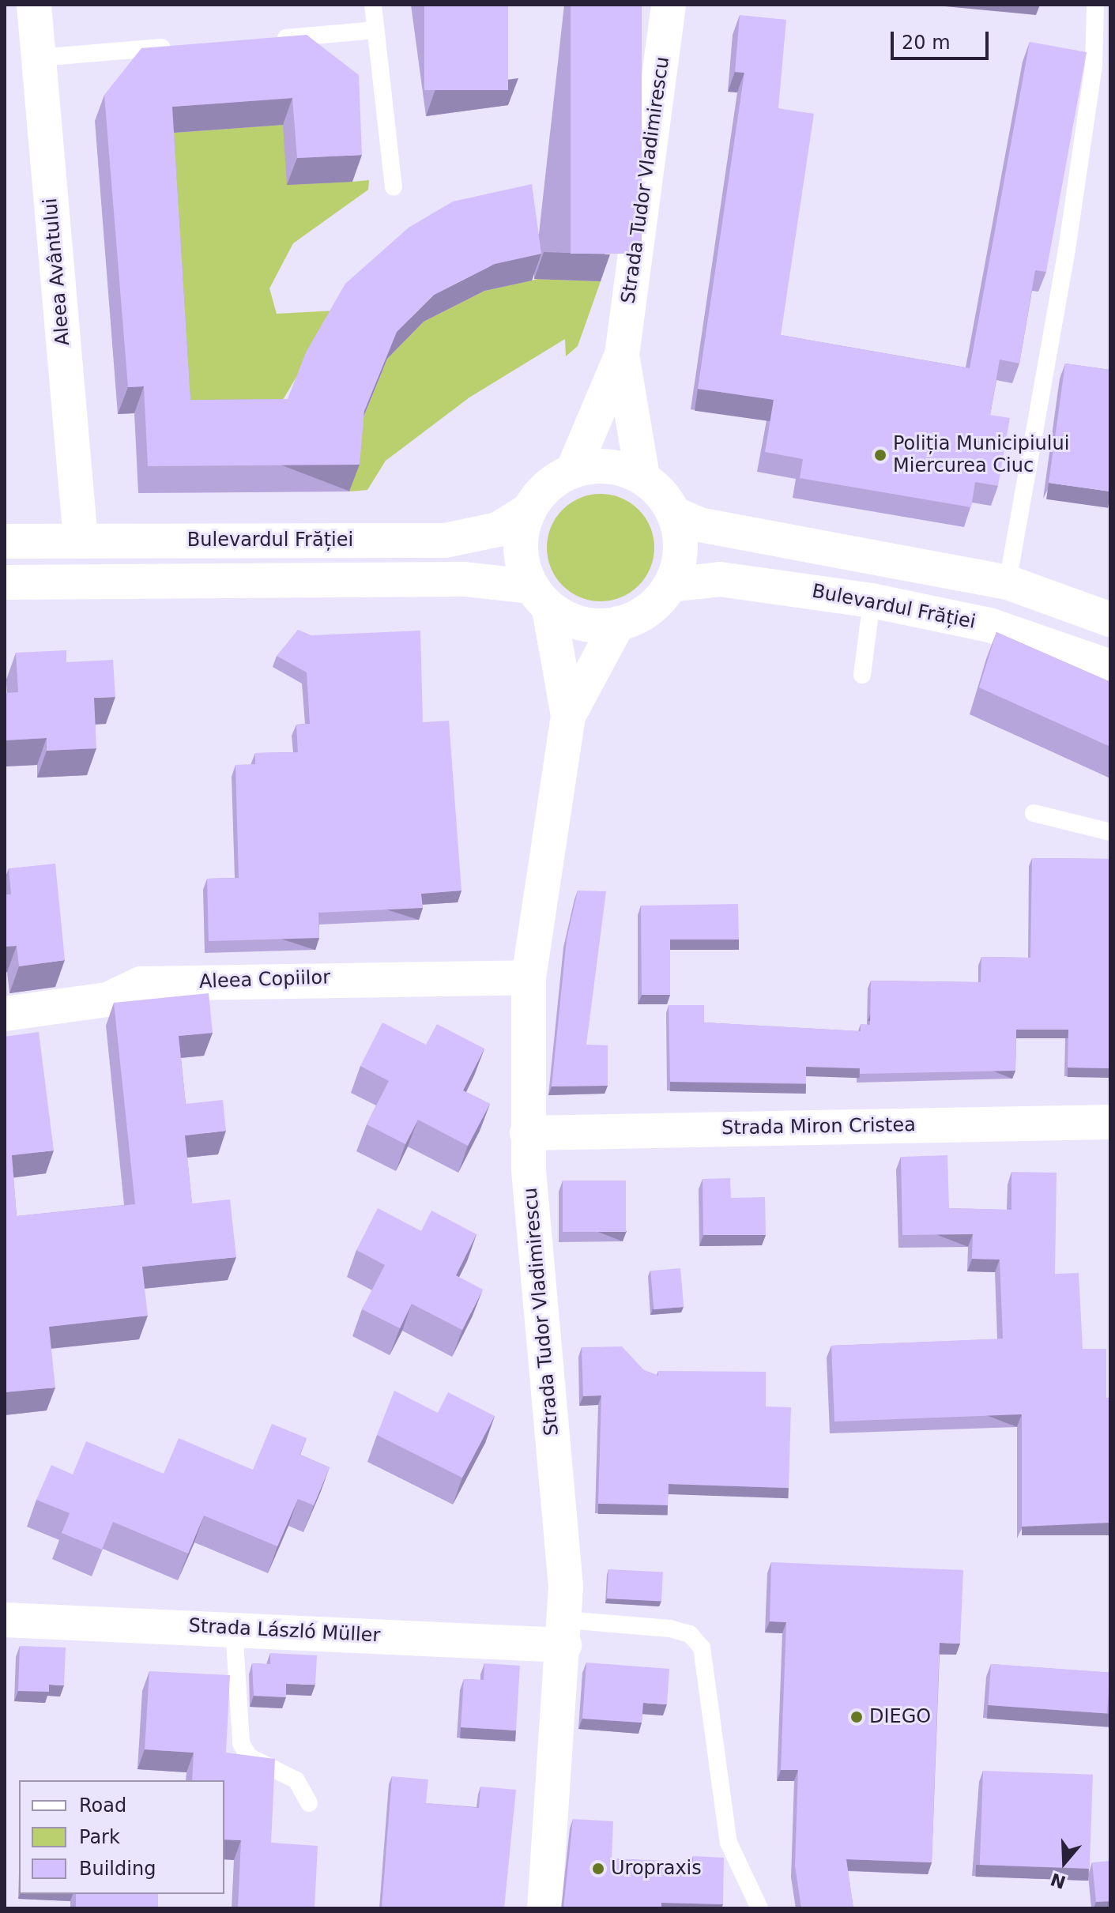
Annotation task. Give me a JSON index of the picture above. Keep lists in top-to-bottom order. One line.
{"streets":{"street":["Strada Tudor Vladimirescu","Aleea Avântului","Bulevardul Frăției","Aleea Copiilor","Strada Miron Cristea","Strada László Müller"]},"crossings":[["Strada Tudor Vladimirescu","Bulevardul Frăției"],["Strada Tudor Vladimirescu","Aleea Copiilor"],["Strada Tudor Vladimirescu","Strada Miron Cristea"],["Strada Tudor Vladimirescu","Strada László Müller"],["Aleea Avântului","Bulevardul Frăției"]],"places":["Poliția Municipiului Miercurea Ciuc","DIEGO","Uropraxis"],"legend":["Road","Park","Building"],"scale_bar":"20 m","north":"bottom"}
